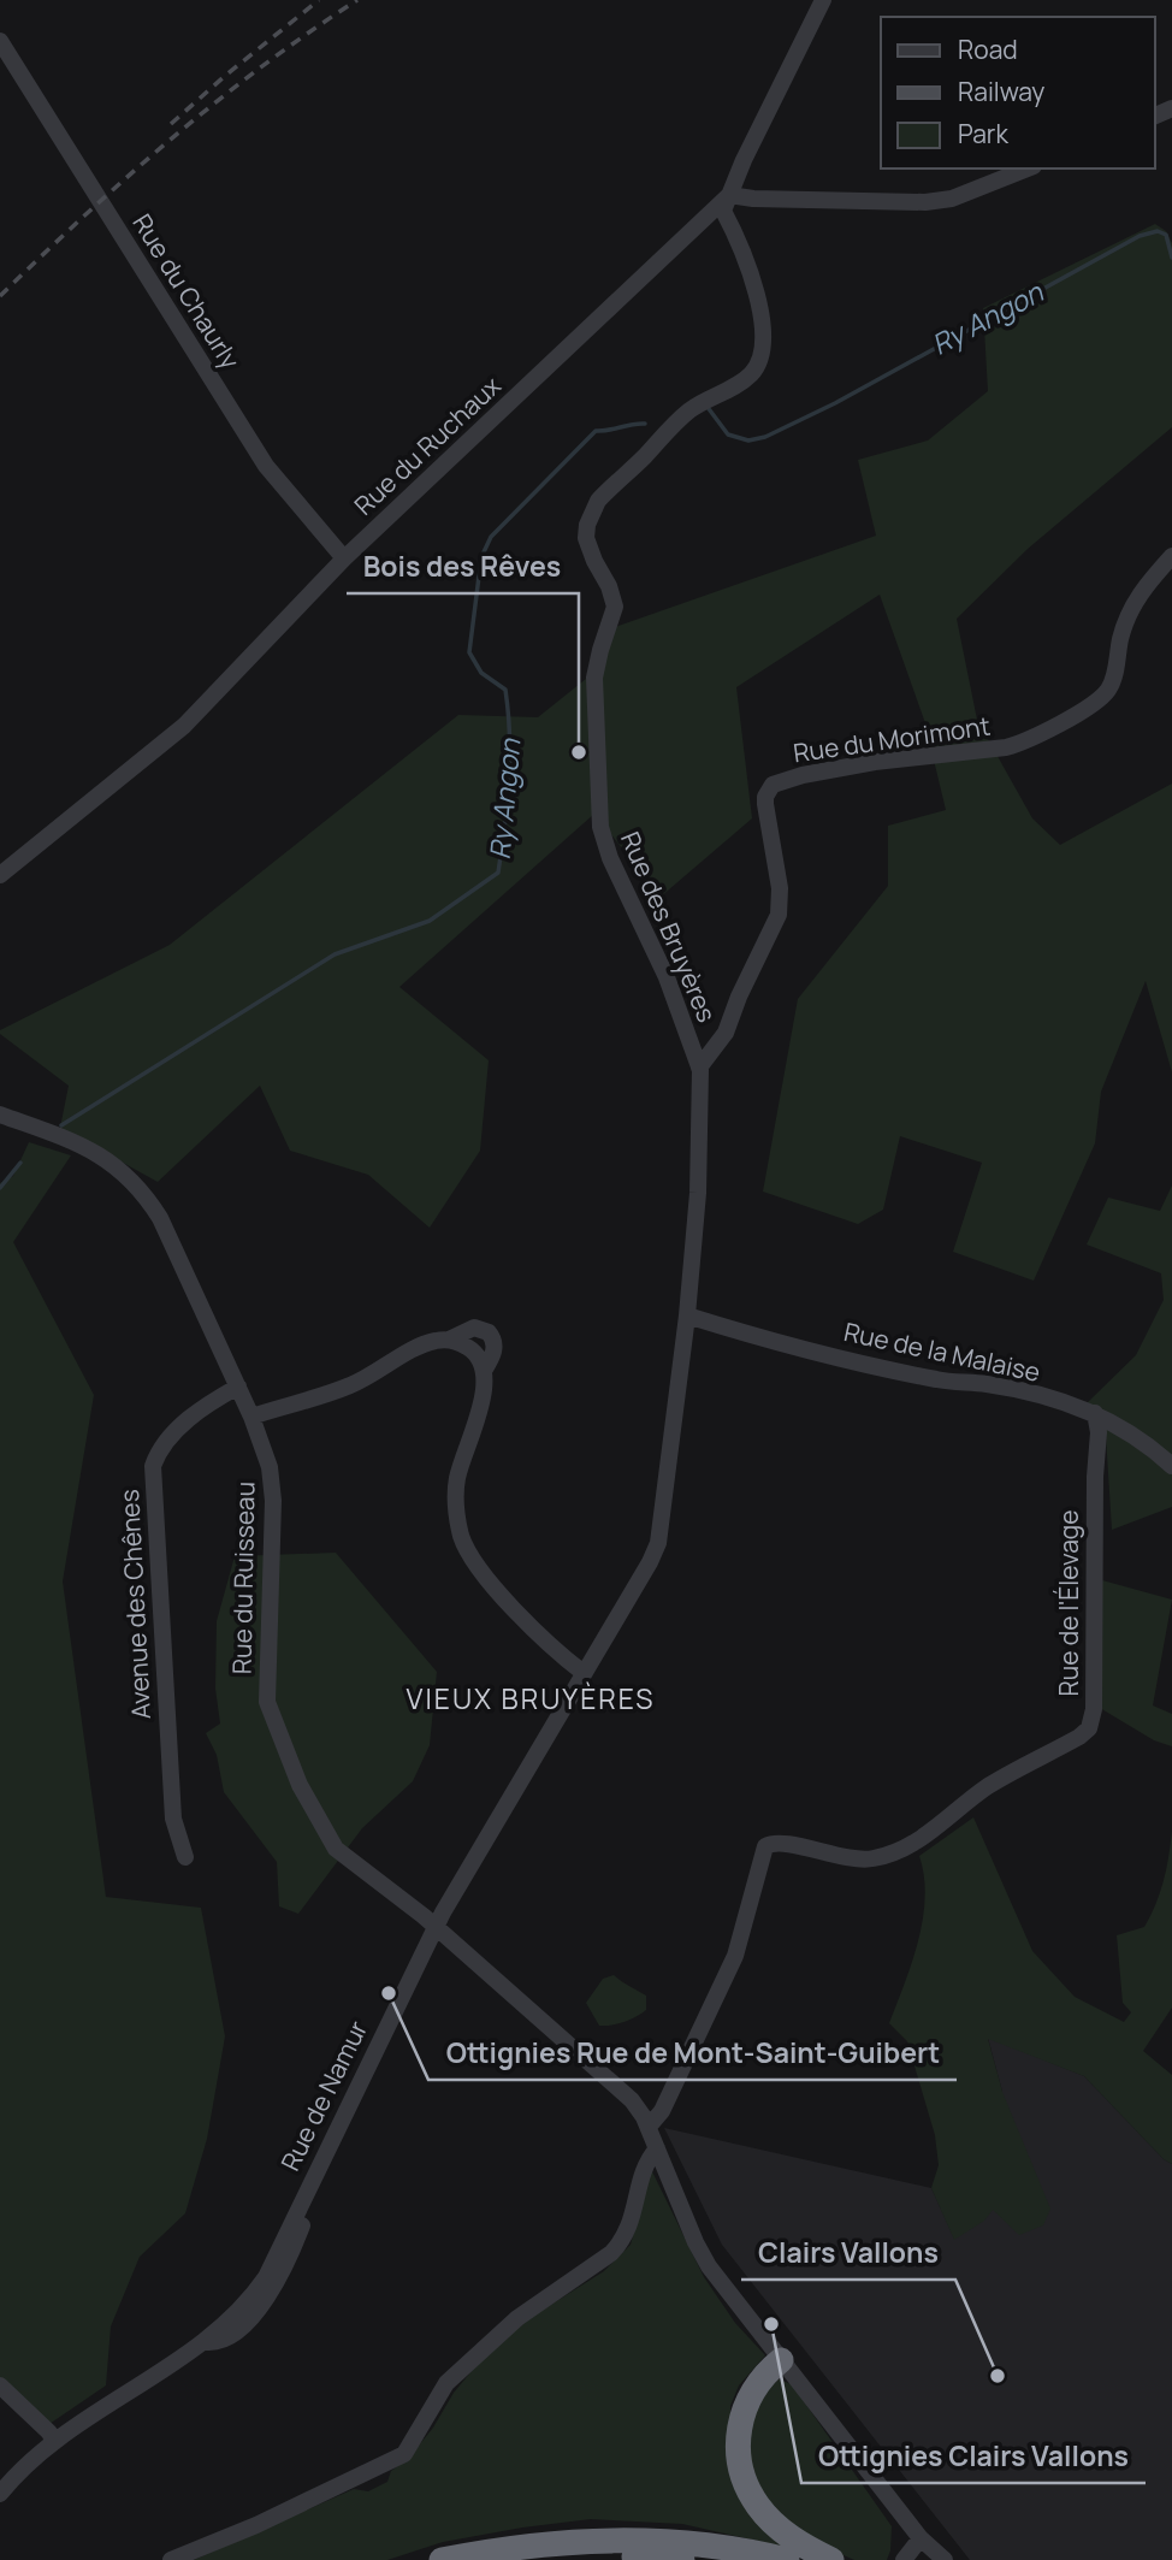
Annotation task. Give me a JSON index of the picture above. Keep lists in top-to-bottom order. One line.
{"streets":{"street":["Rue du Chaurly","Rue du Ruchaux","Rue du Morimont","Rue des Bruyères","Rue de la Malaise","Rue du Ruisseau","Rue de l'Élevage","Avenue des Chênes","Rue de Namur"]},"crossings":[["Rue du Chaurly","Rue du Ruchaux"],["Rue du Ruchaux","Rue des Bruyères"],["Rue du Morimont","Rue des Bruyères"],["Rue du Morimont","Rue de Namur"],["Rue des Bruyères","Rue de Namur"],["Rue de la Malaise","Rue de l'Élevage"],["Rue de la Malaise","Rue de Namur"],["Rue du Ruisseau","Rue de l'Élevage"],["Rue du Ruisseau","Avenue des Chênes"],["Rue du Ruisseau","Rue de Namur"]],"districts":["VIEUX BRUYÈRES"],"water":["Ry Angon"],"places":["Bois des Rêves","Ottignies Rue de Mont-Saint-Guibert","Ottignies Clairs Vallons","Clairs Vallons"],"legend":["Road","Railway","Park"]}
